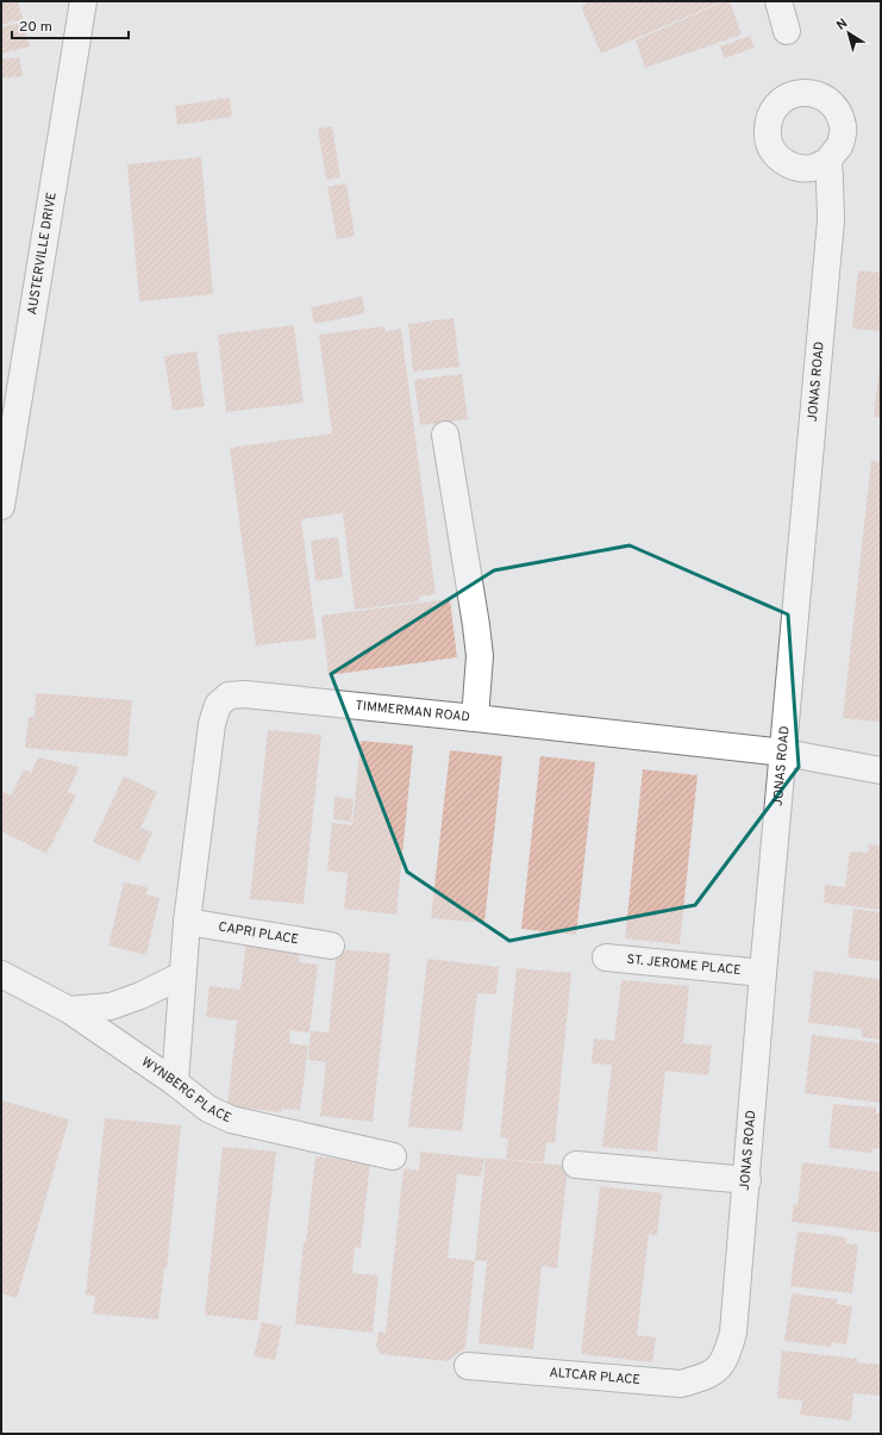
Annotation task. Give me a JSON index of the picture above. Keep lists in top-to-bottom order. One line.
{"streets":{"street":["AUSTERVILLE DRIVE","JONAS ROAD","TIMMERMAN ROAD","CAPRI PLACE","ST. JEROME PLACE","WYNBERG PLACE","ALTCAR PLACE"]},"crossings":[["JONAS ROAD","TIMMERMAN ROAD"],["JONAS ROAD","ST. JEROME PLACE"],["JONAS ROAD","ALTCAR PLACE"],["TIMMERMAN ROAD","CAPRI PLACE"],["TIMMERMAN ROAD","WYNBERG PLACE"]],"scale_bar":"20 m","north":"top left"}
